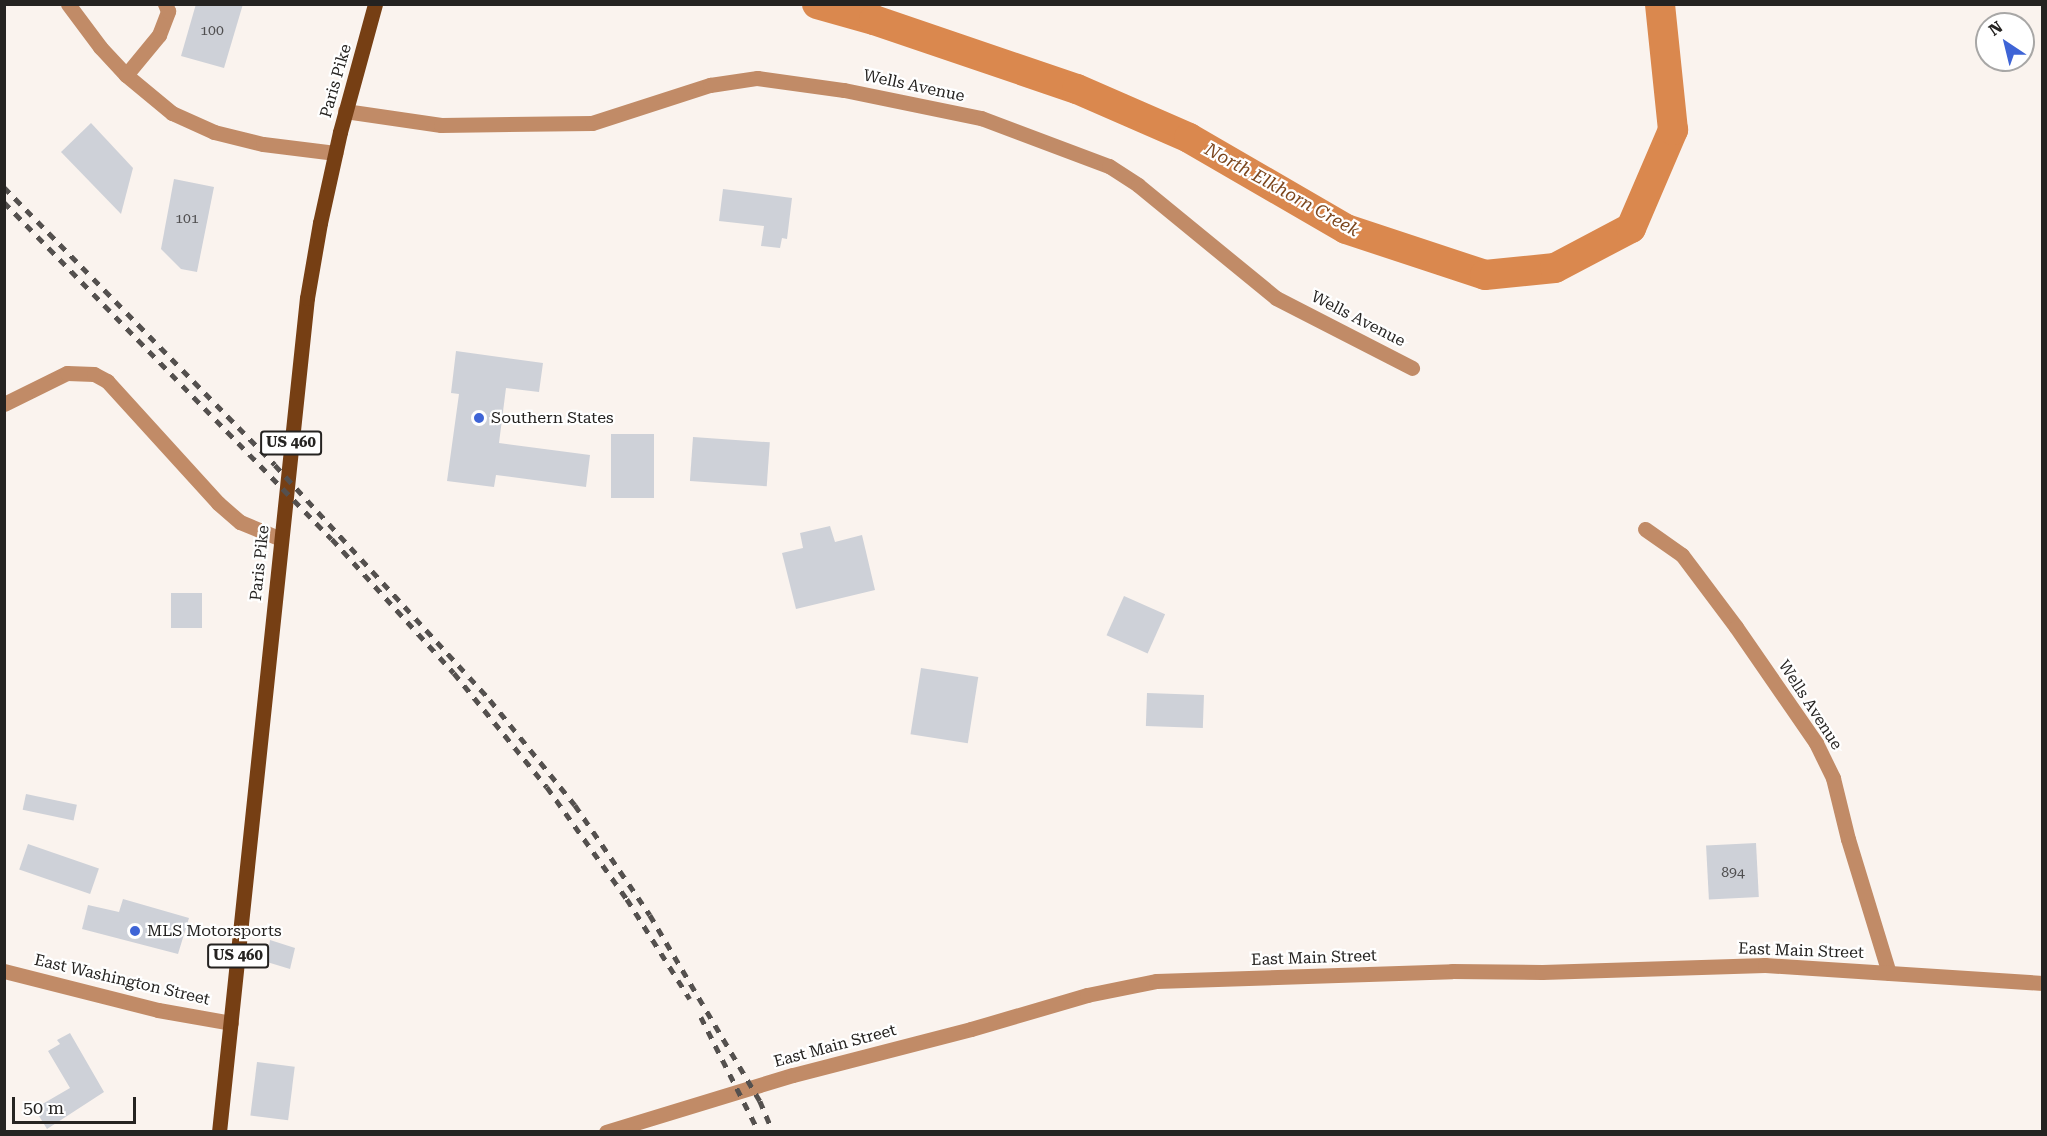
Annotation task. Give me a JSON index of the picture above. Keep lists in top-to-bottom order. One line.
{"streets":{"main road":["Paris Pike","US 460"],"street":["Wells Avenue","East Main Street","East Washington Street"]},"crossings":[["Paris Pike","Wells Avenue"],["Paris Pike","East Washington Street"],["Wells Avenue","East Main Street"]],"water":["North Elkhorn Creek"],"places":["Southern States","MLS Motorsports"],"house_numbers":["100","101","894"],"scale_bar":"50 m","north":"top left"}
